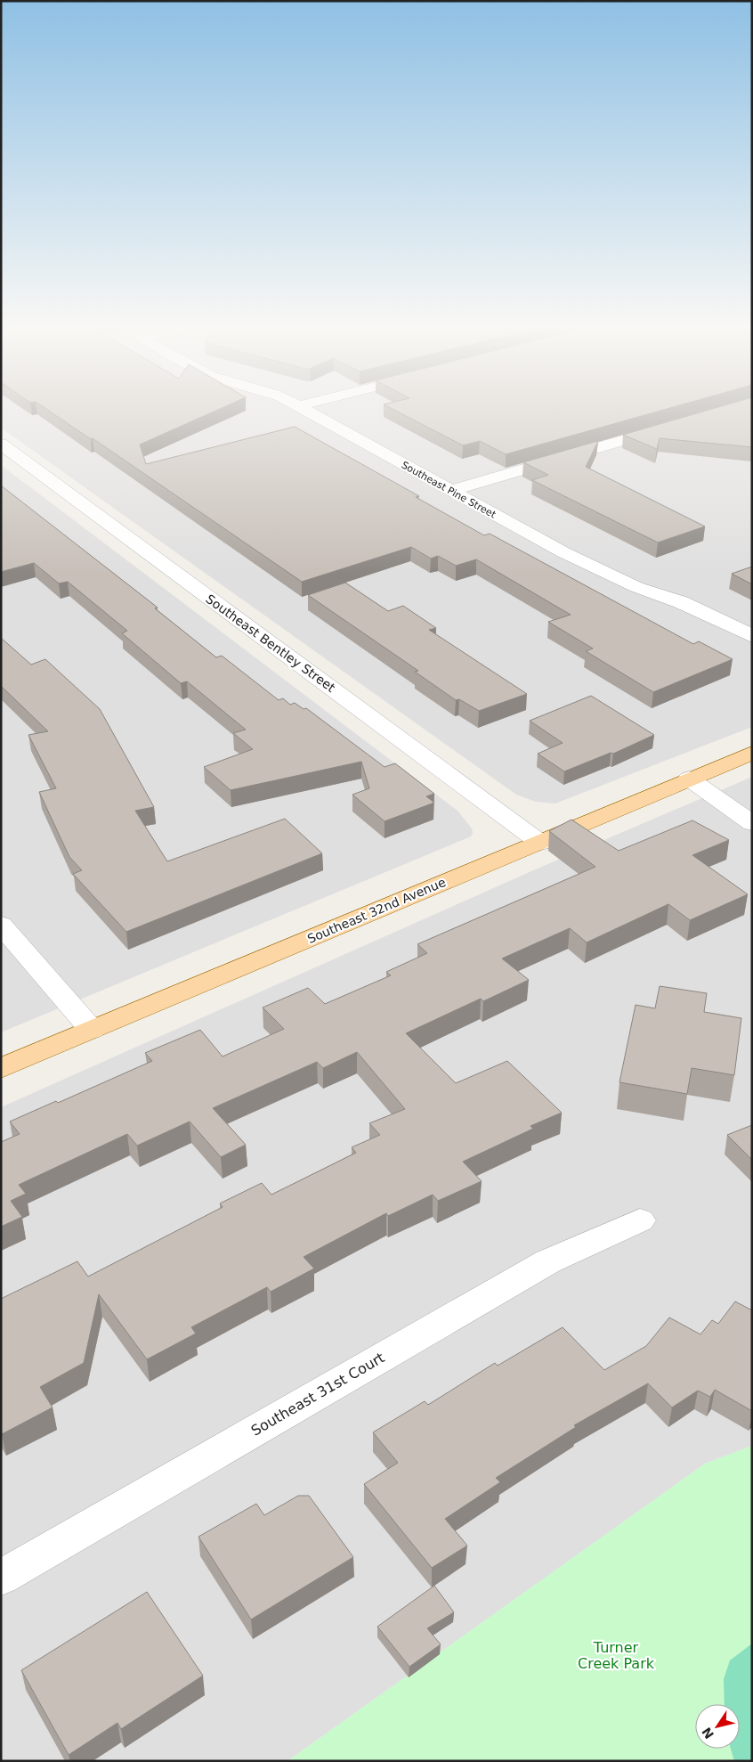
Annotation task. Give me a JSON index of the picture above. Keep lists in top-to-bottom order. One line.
{"streets":{"main road":["Southeast 32nd Avenue"],"street":["Southeast Pine Street","Southeast Bentley Street","Southeast 31st Court"]},"crossings":[["Southeast Bentley Street","Southeast 32nd Avenue"]],"parks":["Turner Creek Park"],"north":"bottom left"}
